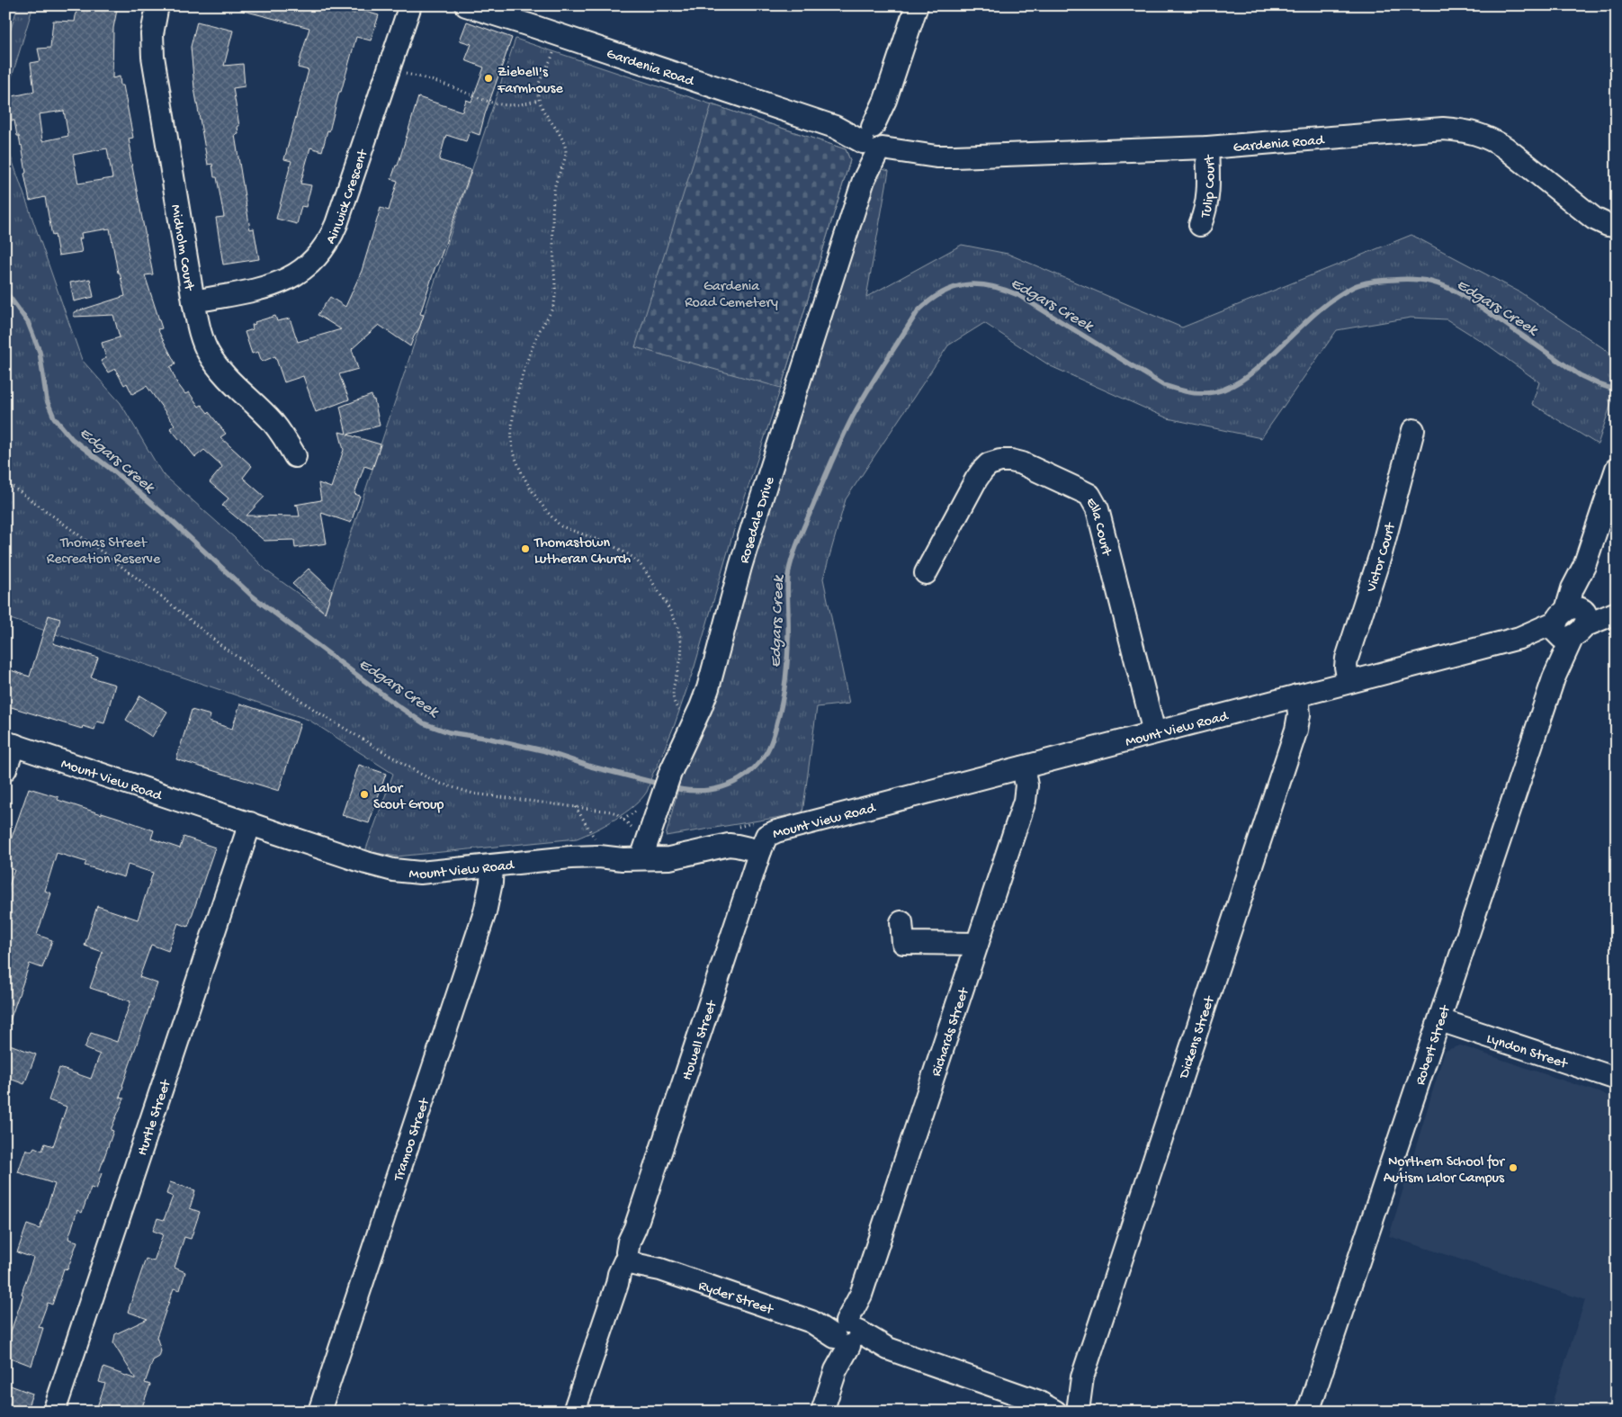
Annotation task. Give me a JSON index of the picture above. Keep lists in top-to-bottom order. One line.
{"streets":{"street":["Gardenia Road","Tulip Court","Ainwick Crescent","Midholm Court","Rosedale Drive","Ella Court","Victor Court","Mount View Road","Richards Street","Dickens Street","Howell Street","Robert Street","Lyndon Street","Hurtle Street","Tramoo Street","Ryder Street"]},"crossings":[["Gardenia Road","Tulip Court"],["Gardenia Road","Rosedale Drive"],["Ainwick Crescent","Midholm Court"],["Rosedale Drive","Mount View Road"],["Ella Court","Mount View Road"],["Victor Court","Mount View Road"],["Mount View Road","Richards Street"],["Mount View Road","Dickens Street"],["Mount View Road","Howell Street"],["Mount View Road","Robert Street"],["Mount View Road","Hurtle Street"],["Mount View Road","Tramoo Street"],["Richards Street","Ryder Street"],["Dickens Street","Ryder Street"],["Howell Street","Ryder Street"],["Robert Street","Lyndon Street"]],"water":["Edgars Creek"],"parks":["Gardenia Road Cemetery","Thomas Street Recreation Reserve"],"places":["Ziebell's Farmhouse","Thomastown Lutheran Church","Lalor Scout Group","Northern School for Autism Lalor Campus"]}
